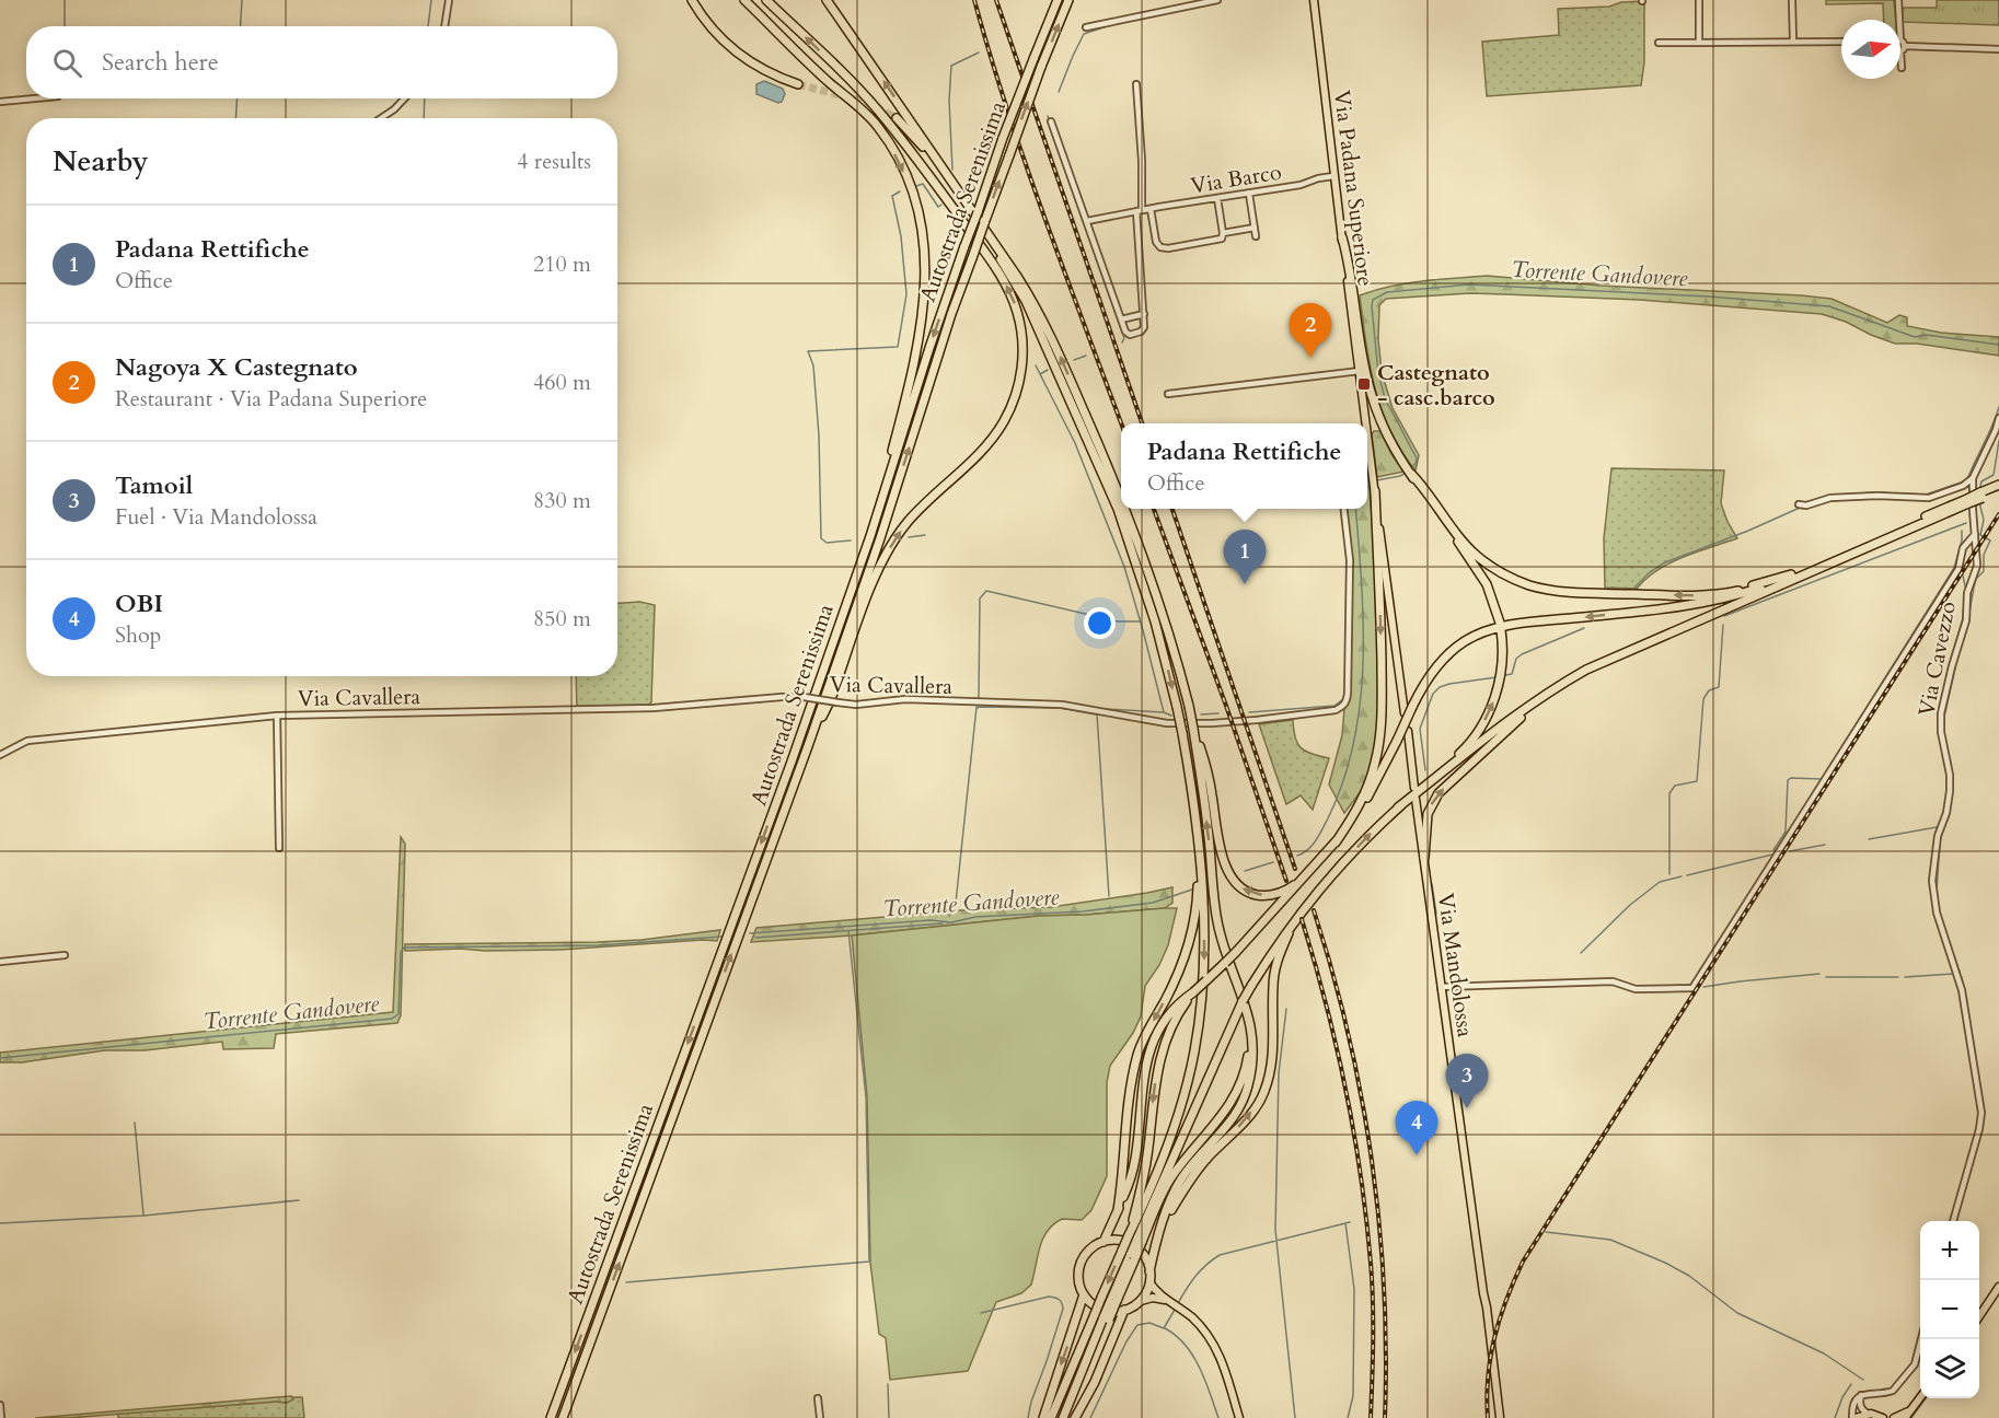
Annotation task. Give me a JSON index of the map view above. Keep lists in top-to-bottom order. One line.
{"streets":{"highway":["Autostrada Serenissima"],"main road":["Via Padana Superiore","Via Mandolossa"],"street":["Via Barco","Via Cavezzo","Via Cavallera"]},"crossings":[["Via Barco","Via Padana Superiore"]],"water":["Torrente Gandovere"],"places":{"transit":["Castegnato - casc.barco"]},"north":"right","page":{"search":"Search here","heading":["Nearby","4 results"],"list":[{"mark":"1","name":"Padana Rettifiche","note":"Office","value":"210 m"},{"mark":"2","name":"Nagoya X Castegnato","note":"Restaurant · Via Padana Superiore","value":"460 m"},{"mark":"3","name":"Tamoil","note":"Fuel · Via Mandolossa","value":"830 m"},{"mark":"4","name":"OBI","note":"Shop","value":"850 m"}],"pins":["2","1","3","4"],"popup":["Padana Rettifiche","Office"],"map_buttons":["+","−"]}}
